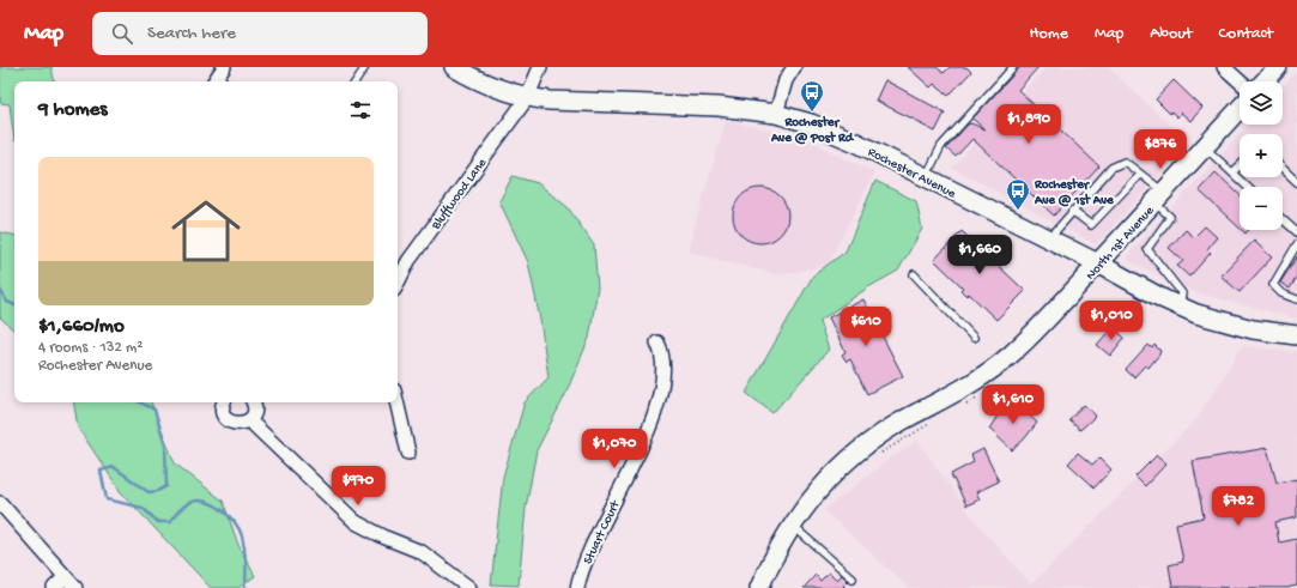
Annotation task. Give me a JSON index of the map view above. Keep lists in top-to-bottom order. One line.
{"streets":{"main road":["Rochester Avenue","North 1st Avenue"],"street":["Bluffwood Lane","Stuart Court"]},"crossings":[["Rochester Avenue","Bluffwood Lane"],["Rochester Avenue","North 1st Avenue"]],"places":{"bus stop":["Rochester Ave @ Post Rd","Rochester Ave @ 1st Ave"]},"page":{"header":"Map","search":"Search here","nav":["Home","Map","About","Contact"],"map_buttons":["+","−"],"heading":"9 homes","price":["$1,890","$876","$1,660","$1,010","$610","$1,610","$1,070","$970","$782"],"list":[{"name":"$1,660/mo","note":"4 rooms · 132 m² · Rochester Avenue"}]}}
